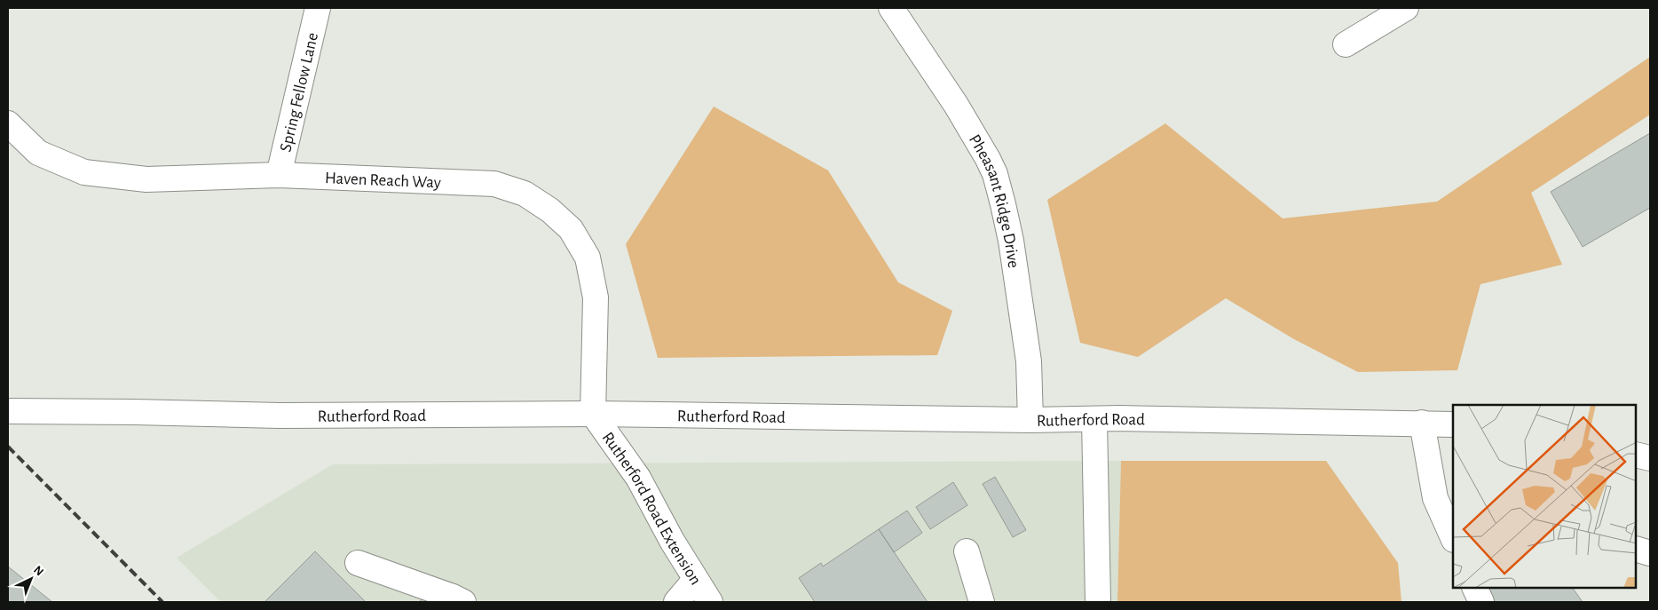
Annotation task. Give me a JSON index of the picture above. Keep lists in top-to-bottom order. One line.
{"streets":{"street":["Spring Fellow Lane","Haven Reach Way","Pheasant Ridge Drive","Rutherford Road","Rutherford Road Extension"]},"crossings":[["Spring Fellow Lane","Haven Reach Way"],["Haven Reach Way","Rutherford Road"],["Haven Reach Way","Rutherford Road Extension"],["Pheasant Ridge Drive","Rutherford Road"],["Rutherford Road","Rutherford Road Extension"]],"north":"top right"}
